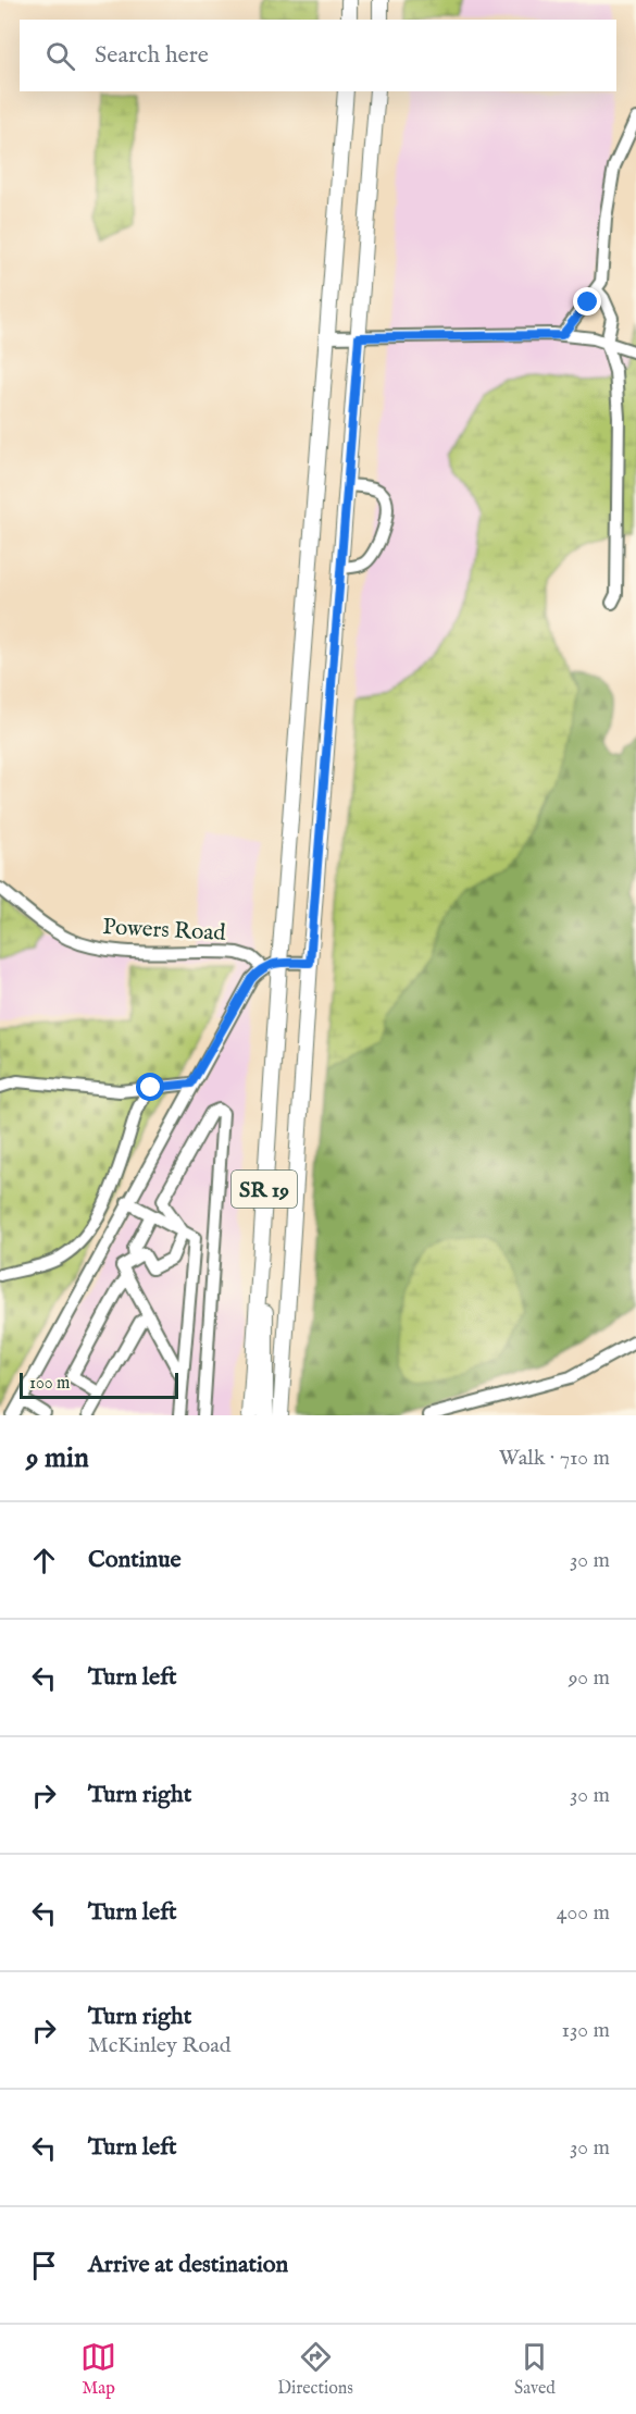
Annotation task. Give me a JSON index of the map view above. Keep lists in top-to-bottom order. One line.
{"streets":{"main road":["SR 19"],"street":["Powers Road"]},"scale_bar":"100 m","page":{"search":"Search here","scale":"100 m","heading":["9 min","Walk · 710 m"],"list":[["Continue","30 m"],["Turn left","90 m"],["Turn right","30 m"],["Turn left","400 m"],["Turn right","McKinley Road","130 m"],["Turn left","30 m"],"Arrive at destination"],"nav":["Map","Directions","Saved"]}}
